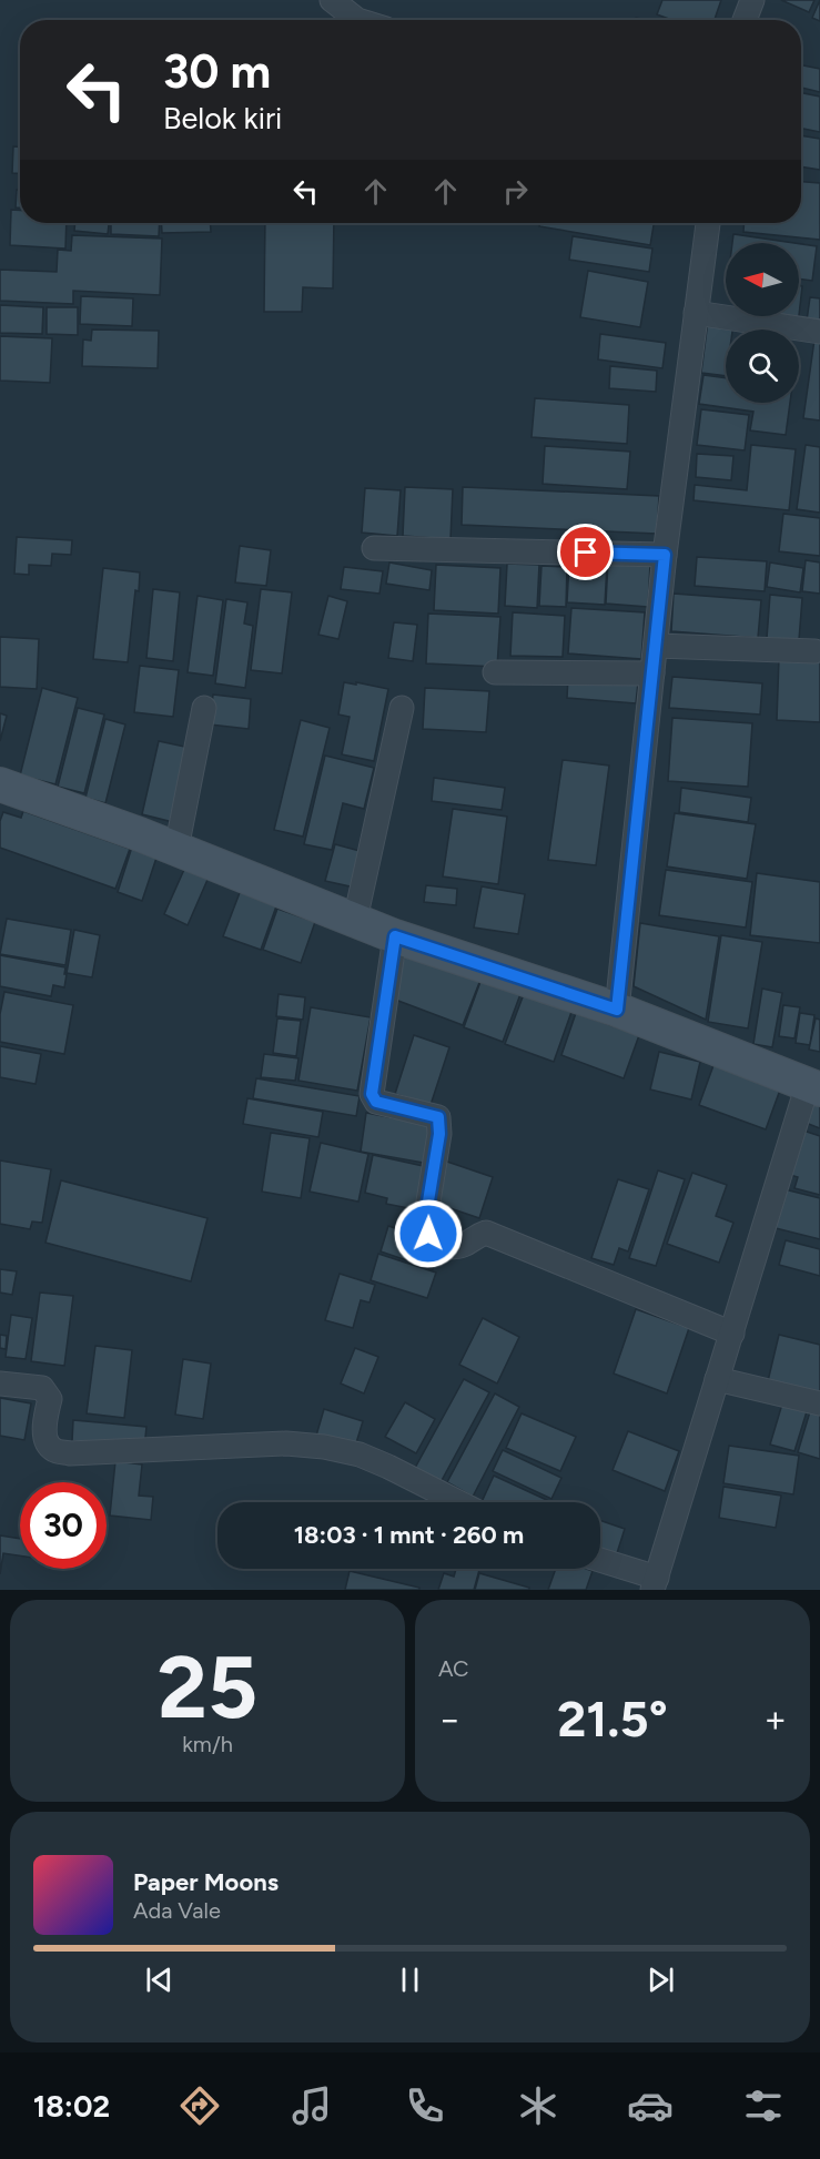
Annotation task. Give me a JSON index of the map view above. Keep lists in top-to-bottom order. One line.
{"north":"left","page":{"turn":["30 m","Belok kiri"],"limit":"30","trip":"18:03 · 1 mnt · 260 m","tile":[["25","km/h"],"AC"],"heat":["−","21.5°","+"],"song":["Paper Moons","Ada Vale"],"tabs":"18:02"}}
